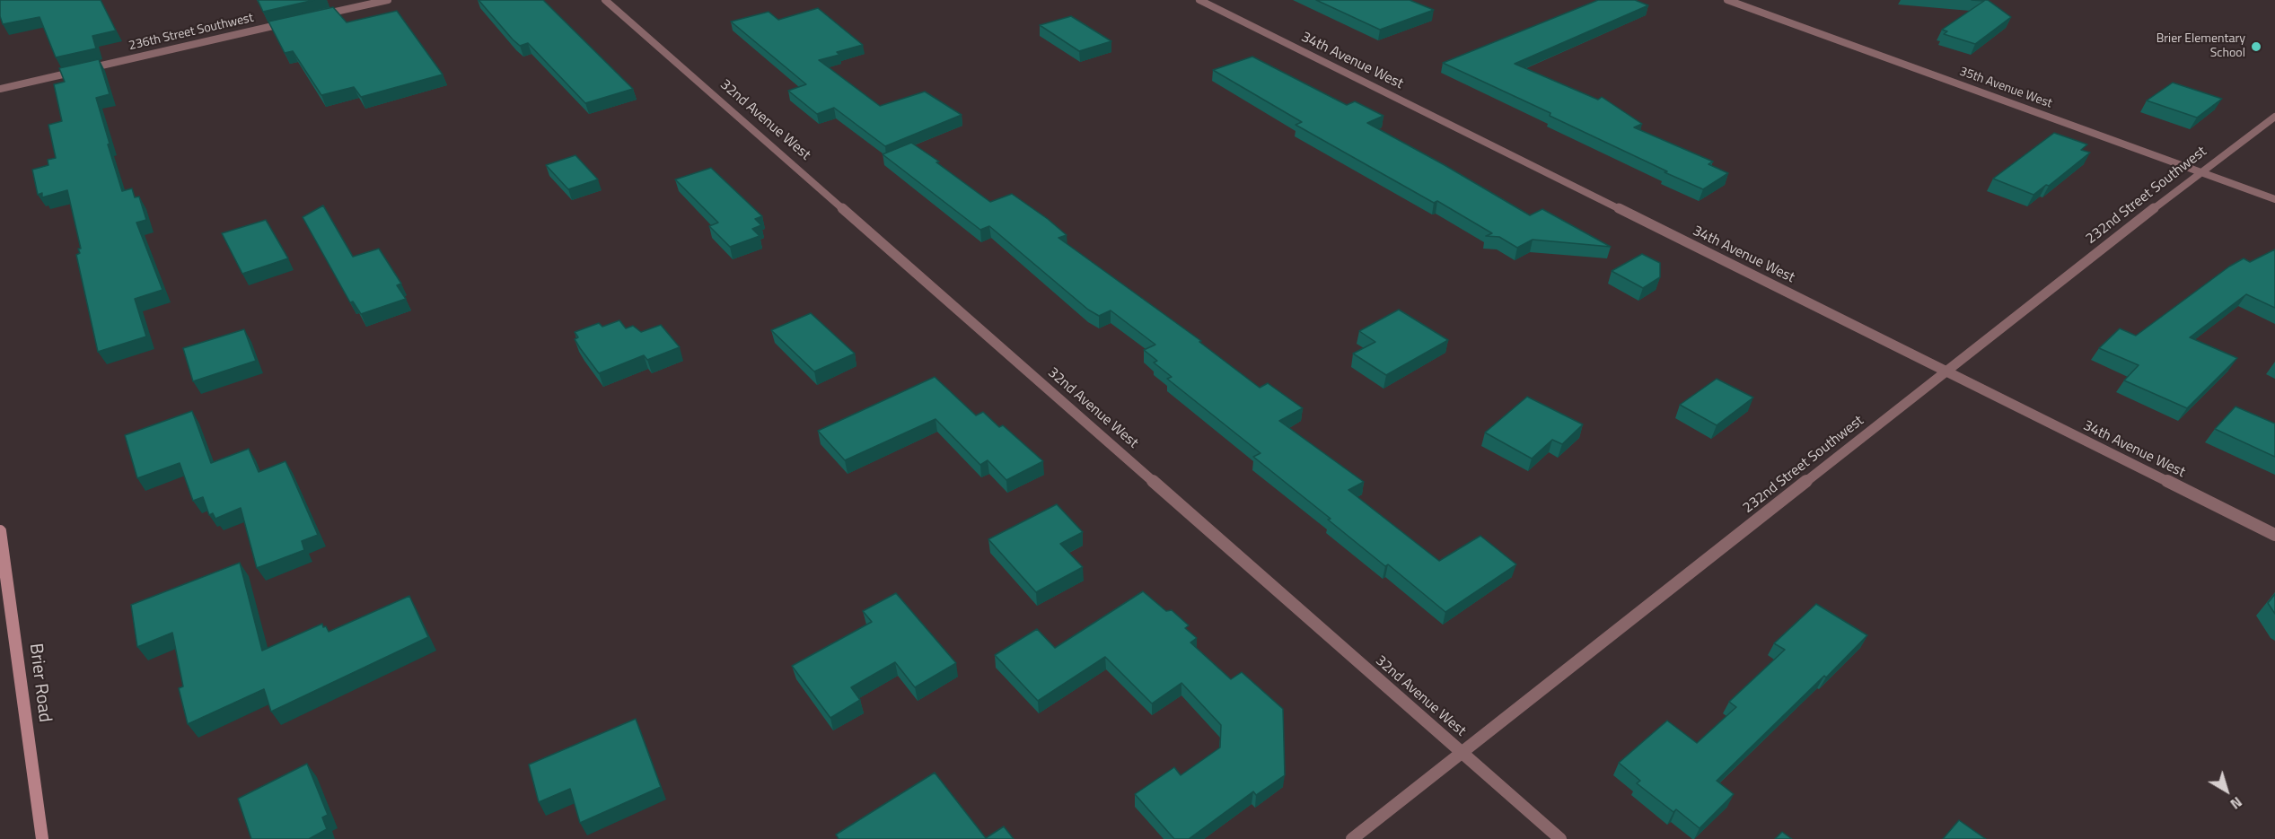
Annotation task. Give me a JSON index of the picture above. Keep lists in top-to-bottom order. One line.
{"streets":{"main road":["Brier Road"],"street":["236th Street Southwest","34th Avenue West","35th Avenue West","32nd Avenue West","232nd Street Southwest"]},"crossings":[["34th Avenue West","232nd Street Southwest"],["35th Avenue West","232nd Street Southwest"],["32nd Avenue West","232nd Street Southwest"]],"places":["Brier Elementary School"],"north":"bottom right"}
